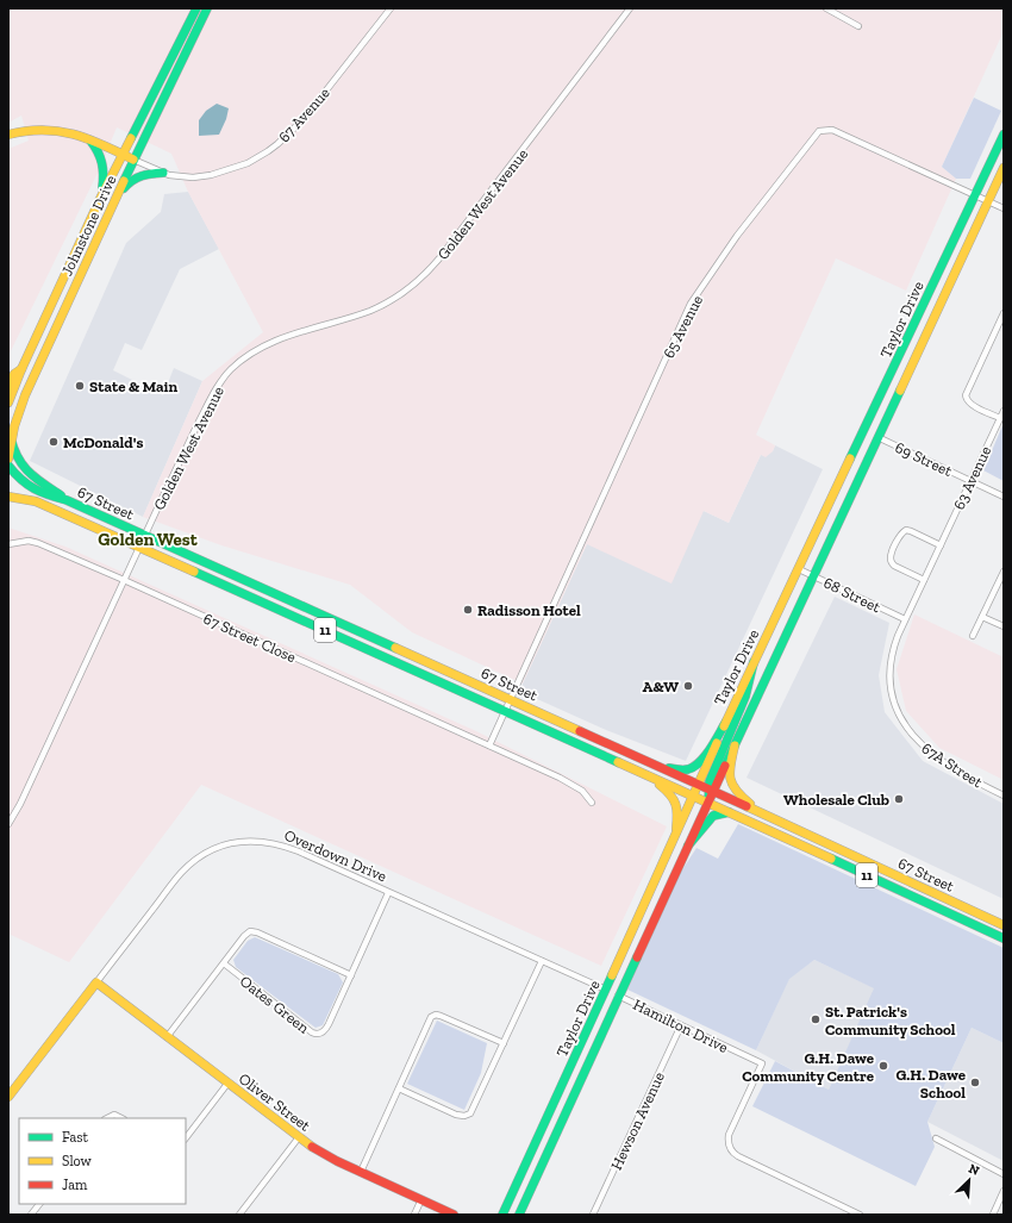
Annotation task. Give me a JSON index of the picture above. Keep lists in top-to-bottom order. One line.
{"streets":{"main road":["Johnstone Drive","Taylor Drive","67 Street","11","Overdown Drive","Oliver Street"],"street":["67 Avenue","Golden West Avenue","65 Avenue","69 Street","63 Avenue","68 Street","67 Street Close","67A Street","Oates Green","Hamilton Drive","Hewson Avenue"]},"crossings":[["67 Avenue","Johnstone Drive"],["Golden West Avenue","67 Street"],["Golden West Avenue","67 Street Close"],["Taylor Drive","65 Avenue"],["Taylor Drive","69 Street"],["Taylor Drive","67 Street"],["Taylor Drive","68 Street"],["Taylor Drive","Overdown Drive"],["Taylor Drive","Hamilton Drive"],["65 Avenue","67 Street"],["69 Street","63 Avenue"],["63 Avenue","68 Street"],["63 Avenue","67A Street"],["68 Street","67A Street"],["Overdown Drive","Oates Green"],["Overdown Drive","Oliver Street"],["Hamilton Drive","Hewson Avenue"]],"districts":["Golden West"],"places":["State & Main","McDonald's","Radisson Hotel","A&W","Wholesale Club","St. Patrick's Community School","G.H. Dawe Community Centre","G.H. Dawe School"],"legend":["Fast","Slow","Jam"],"north":"top right"}
